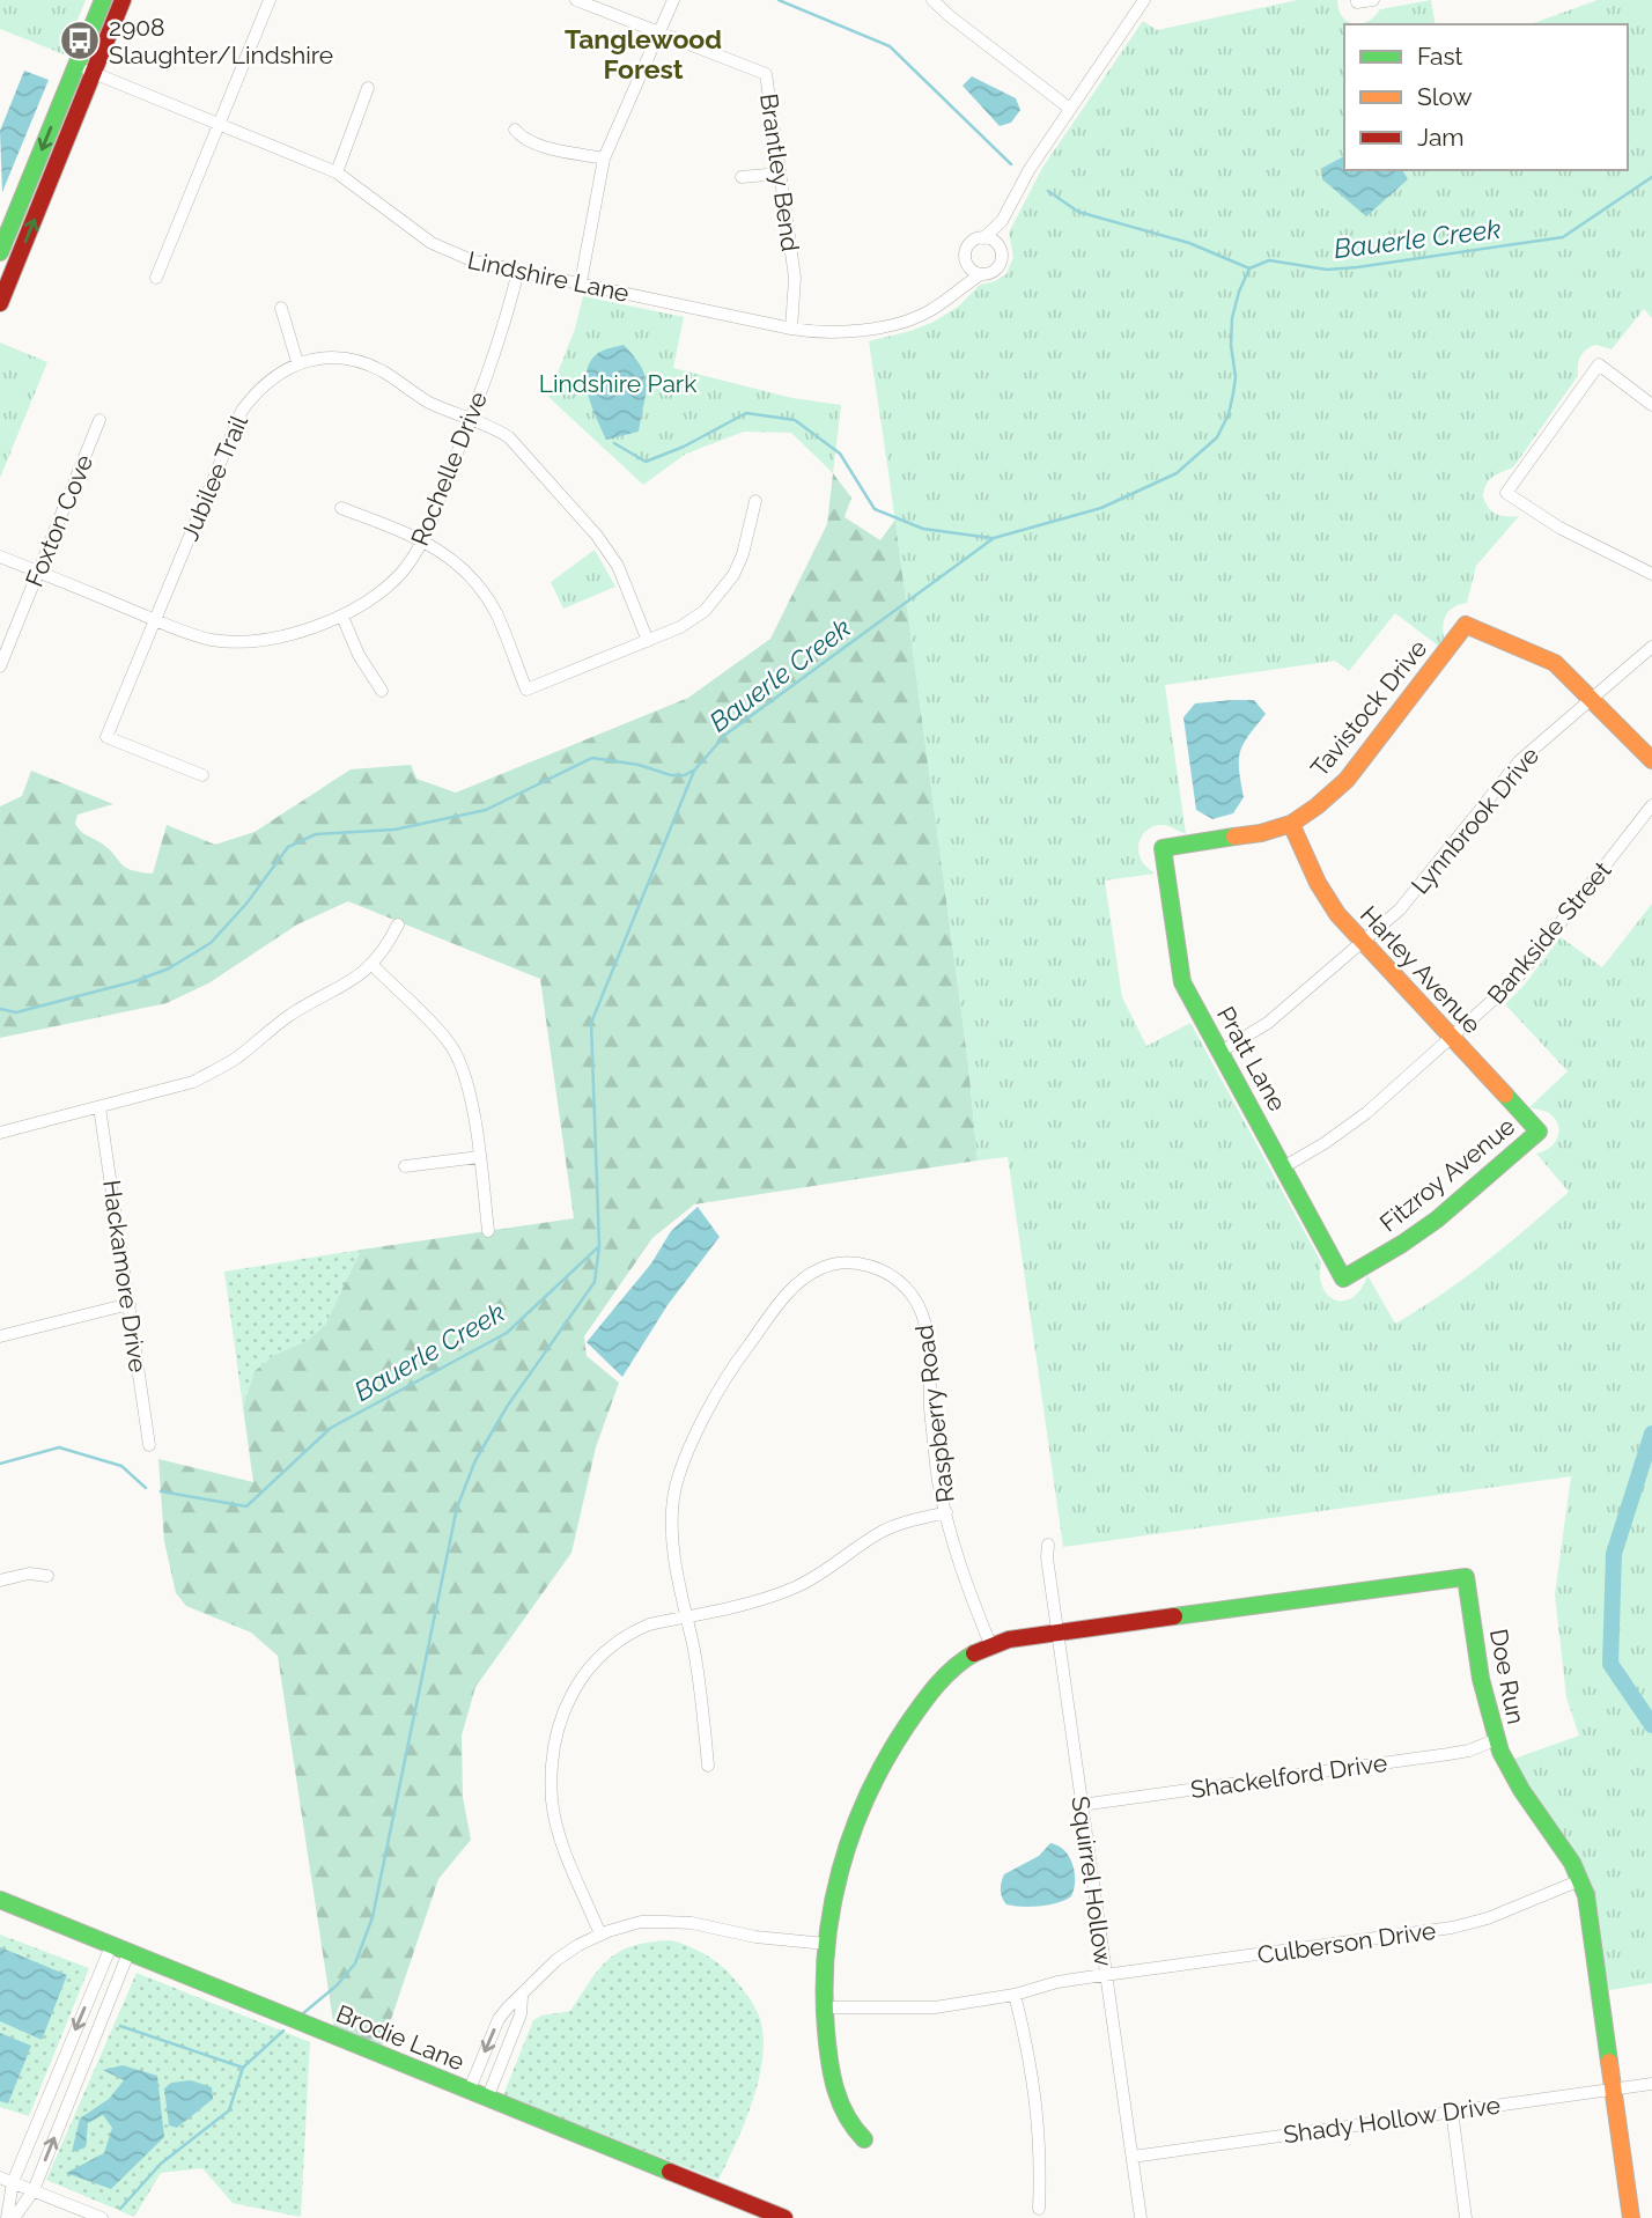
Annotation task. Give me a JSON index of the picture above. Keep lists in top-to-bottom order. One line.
{"streets":{"street":["Brantley Bend","Lindshire Lane","Rochelle Drive","Jubilee Trail","Foxton Cove","Tavistock Drive","Lynnbrook Drive","Bankside Street","Harley Avenue","Pratt Lane","Fitzroy Avenue","Hackamore Drive","Raspberry Road","Doe Run","Shackelford Drive","Squirrel Hollow","Culberson Drive","Brodie Lane","Shady Hollow Drive"]},"crossings":[["Brantley Bend","Lindshire Lane"],["Lindshire Lane","Rochelle Drive"],["Rochelle Drive","Jubilee Trail"],["Rochelle Drive","Foxton Cove"],["Tavistock Drive","Lynnbrook Drive"],["Tavistock Drive","Harley Avenue"],["Tavistock Drive","Pratt Lane"],["Lynnbrook Drive","Harley Avenue"],["Lynnbrook Drive","Pratt Lane"],["Bankside Street","Harley Avenue"],["Bankside Street","Pratt Lane"],["Harley Avenue","Fitzroy Avenue"],["Pratt Lane","Fitzroy Avenue"],["Doe Run","Shackelford Drive"],["Doe Run","Squirrel Hollow"],["Doe Run","Culberson Drive"],["Doe Run","Shady Hollow Drive"],["Shackelford Drive","Squirrel Hollow"],["Squirrel Hollow","Culberson Drive"],["Squirrel Hollow","Shady Hollow Drive"]],"districts":["Tanglewood Forest"],"water":["Bauerle Creek"],"parks":["Lindshire Park"],"places":{"bus stop":["2908 Slaughter/Lindshire"]},"legend":["Fast","Slow","Jam"]}
